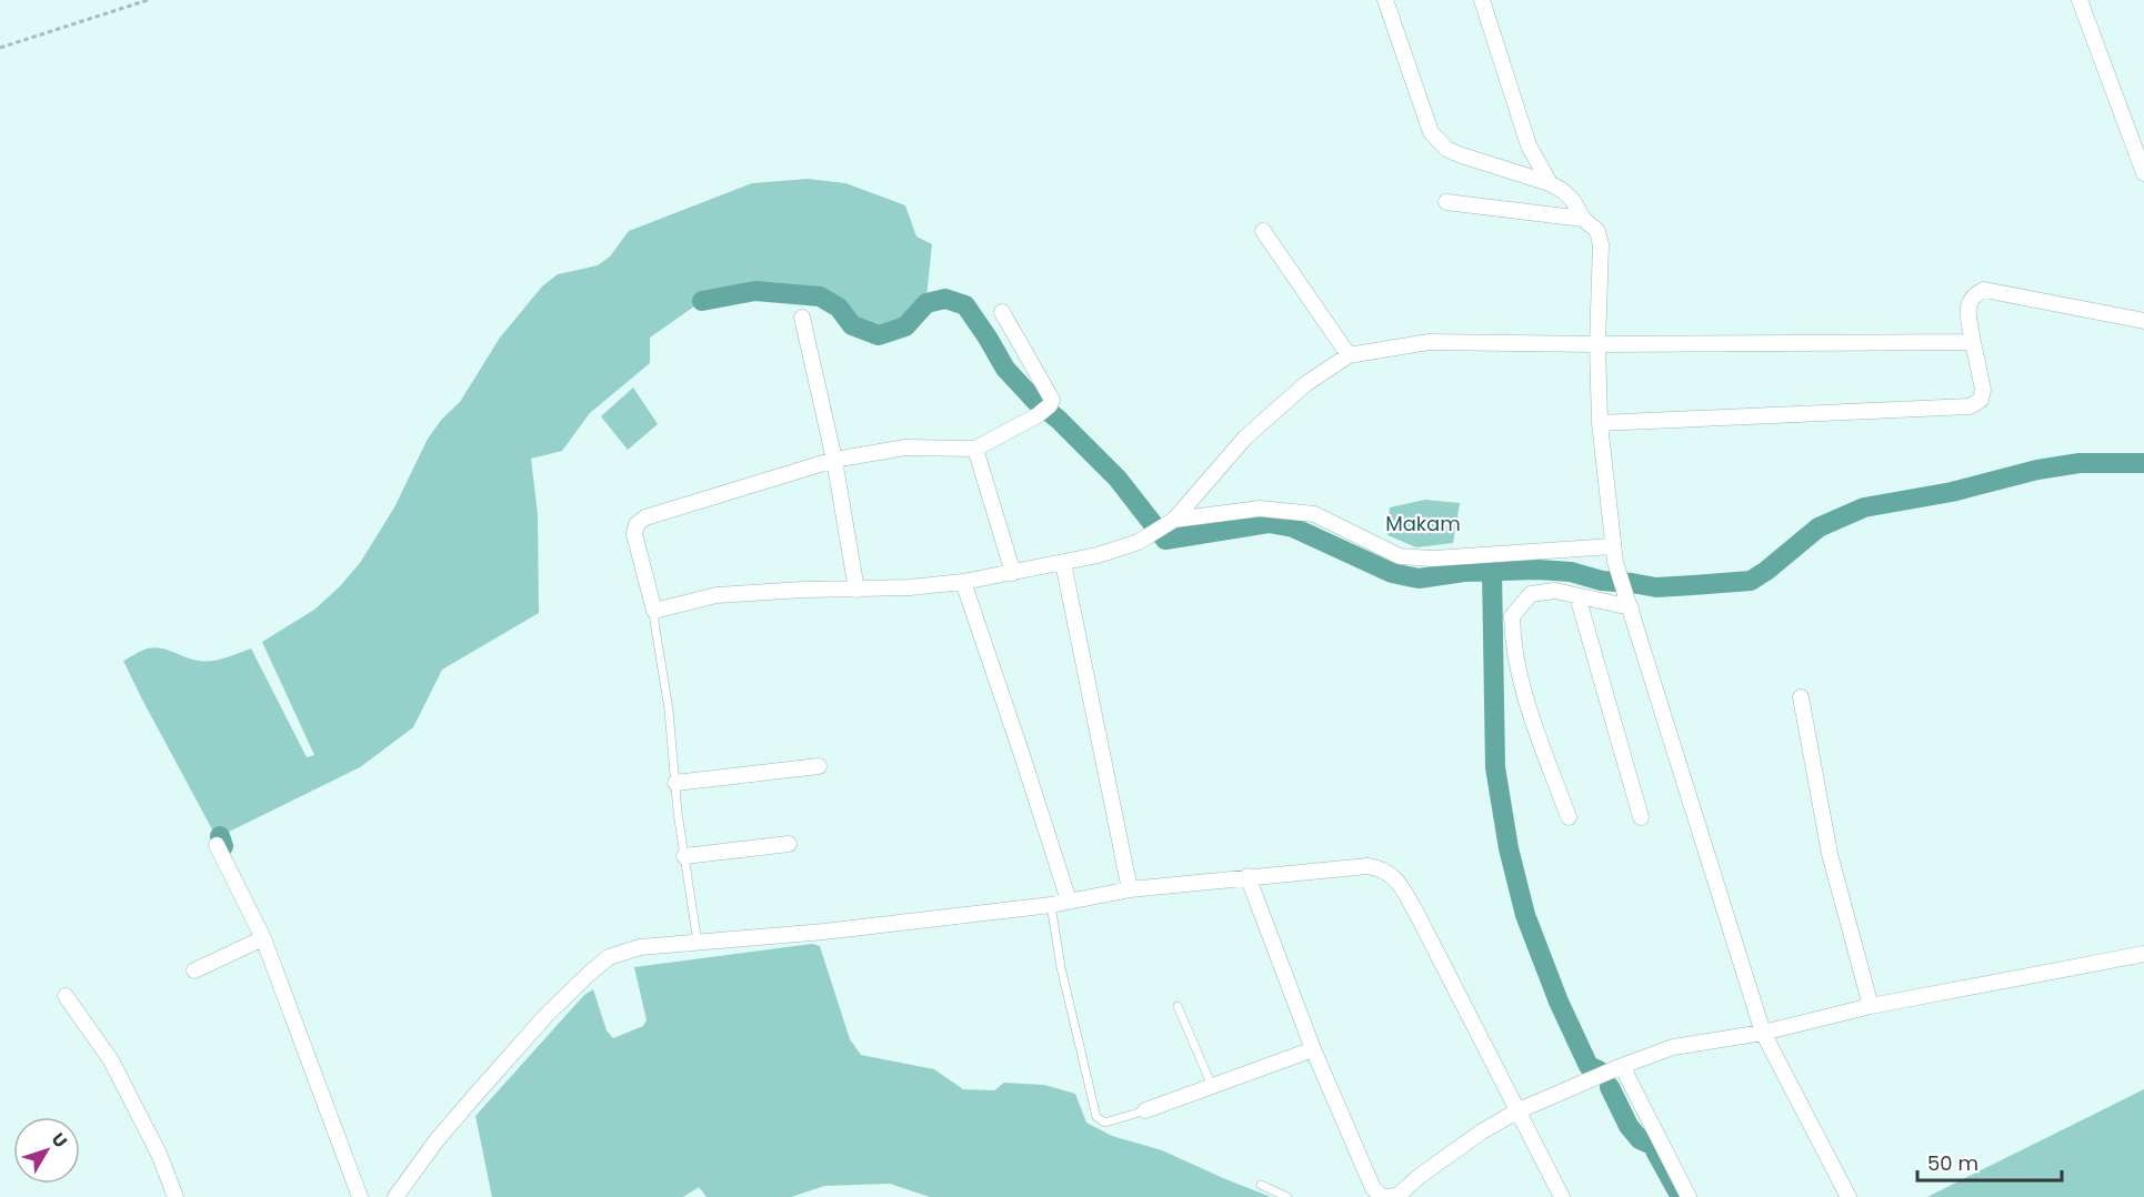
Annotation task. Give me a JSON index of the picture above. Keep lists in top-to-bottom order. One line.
{"parks":["Makam"],"scale_bar":"50 m","north":"top right"}
